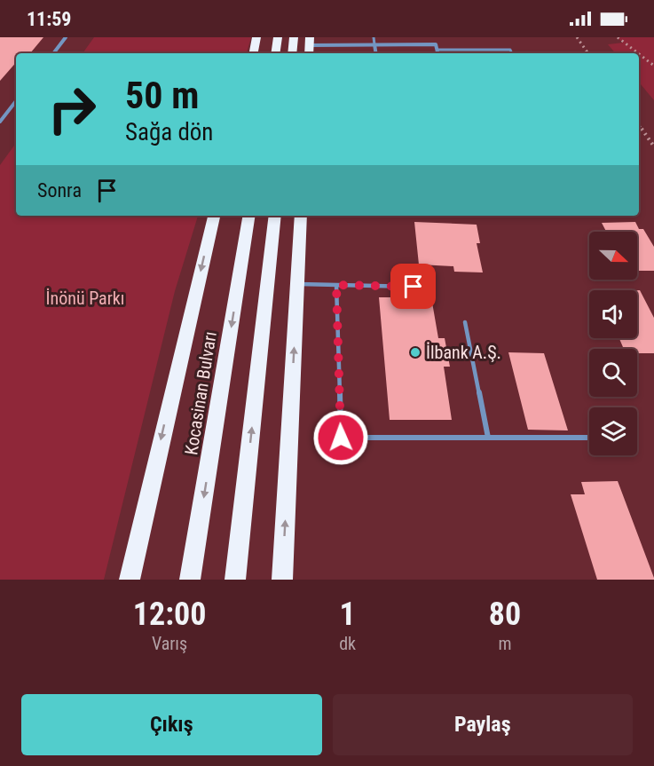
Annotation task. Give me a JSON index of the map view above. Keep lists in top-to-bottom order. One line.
{"streets":{"highway":["Kocasinan Bulvarı"]},"parks":["İnönü Parkı"],"places":["İlbank A.Ş."],"north":"right","page":{"status":"11:59","turn":["50 m","Sağa dön"],"then":"Sonra","eta":["12:00","Varış","1","dk","80","m"],"buttons":["Çıkış","Paylaş"]}}
